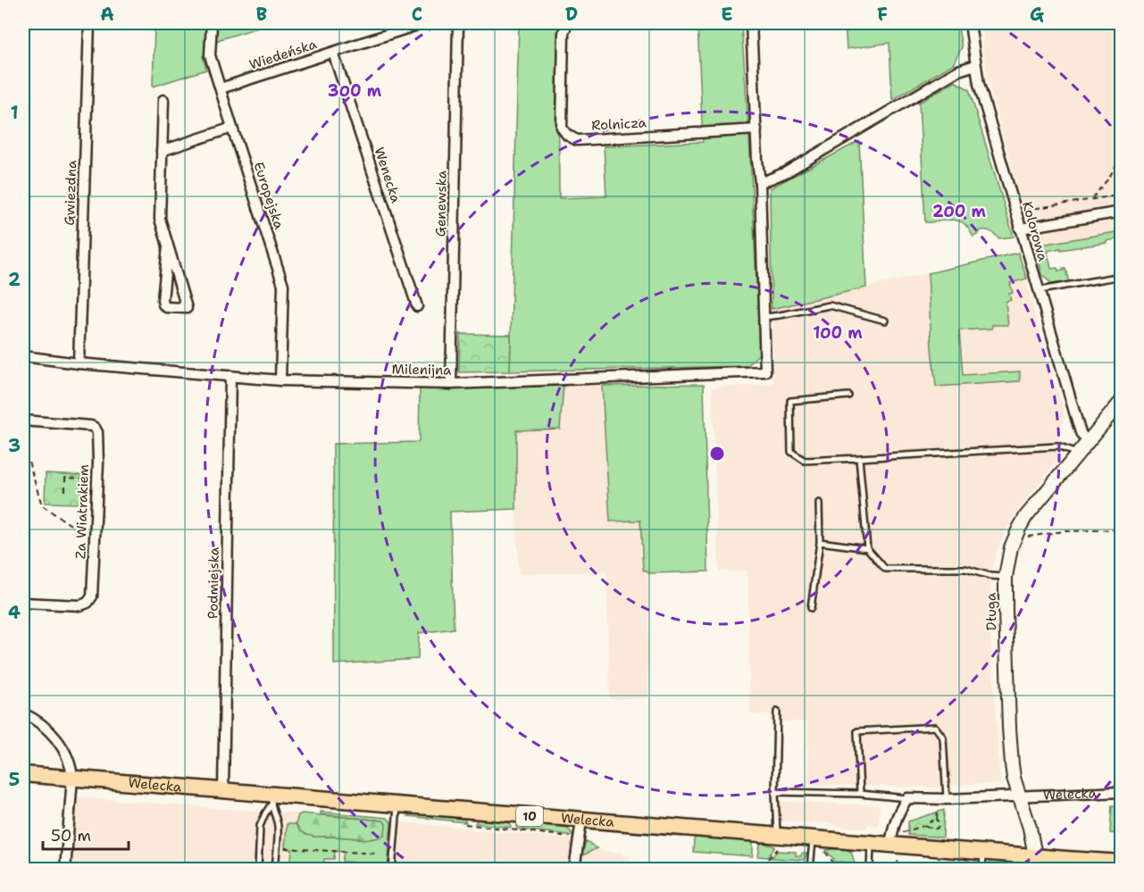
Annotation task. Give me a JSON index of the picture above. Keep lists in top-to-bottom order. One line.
{"streets":{"main road":["Welecka","10"],"street":["Wiedeńska","Rolnicza","Wenecka","Gwiezdna","Europejska","Genewska","Kolorowa","Milenijna","Za Wiatrakiem","Podmiejska","Długa"]},"crossings":[["Wiedeńska","Wenecka"],["Wiedeńska","Europejska"],["Gwiezdna","Milenijna"],["Europejska","Milenijna"],["Genewska","Milenijna"],["Kolorowa","Długa"],["Milenijna","Podmiejska"],["Podmiejska","Welecka"],["Długa","Welecka"]],"scale_bar":"50 m","grid":{"columns":["A","B","C","D","E","F","G"],"rows":["1","2","3","4","5"]},"rings":["300 m","200 m","100 m"]}
